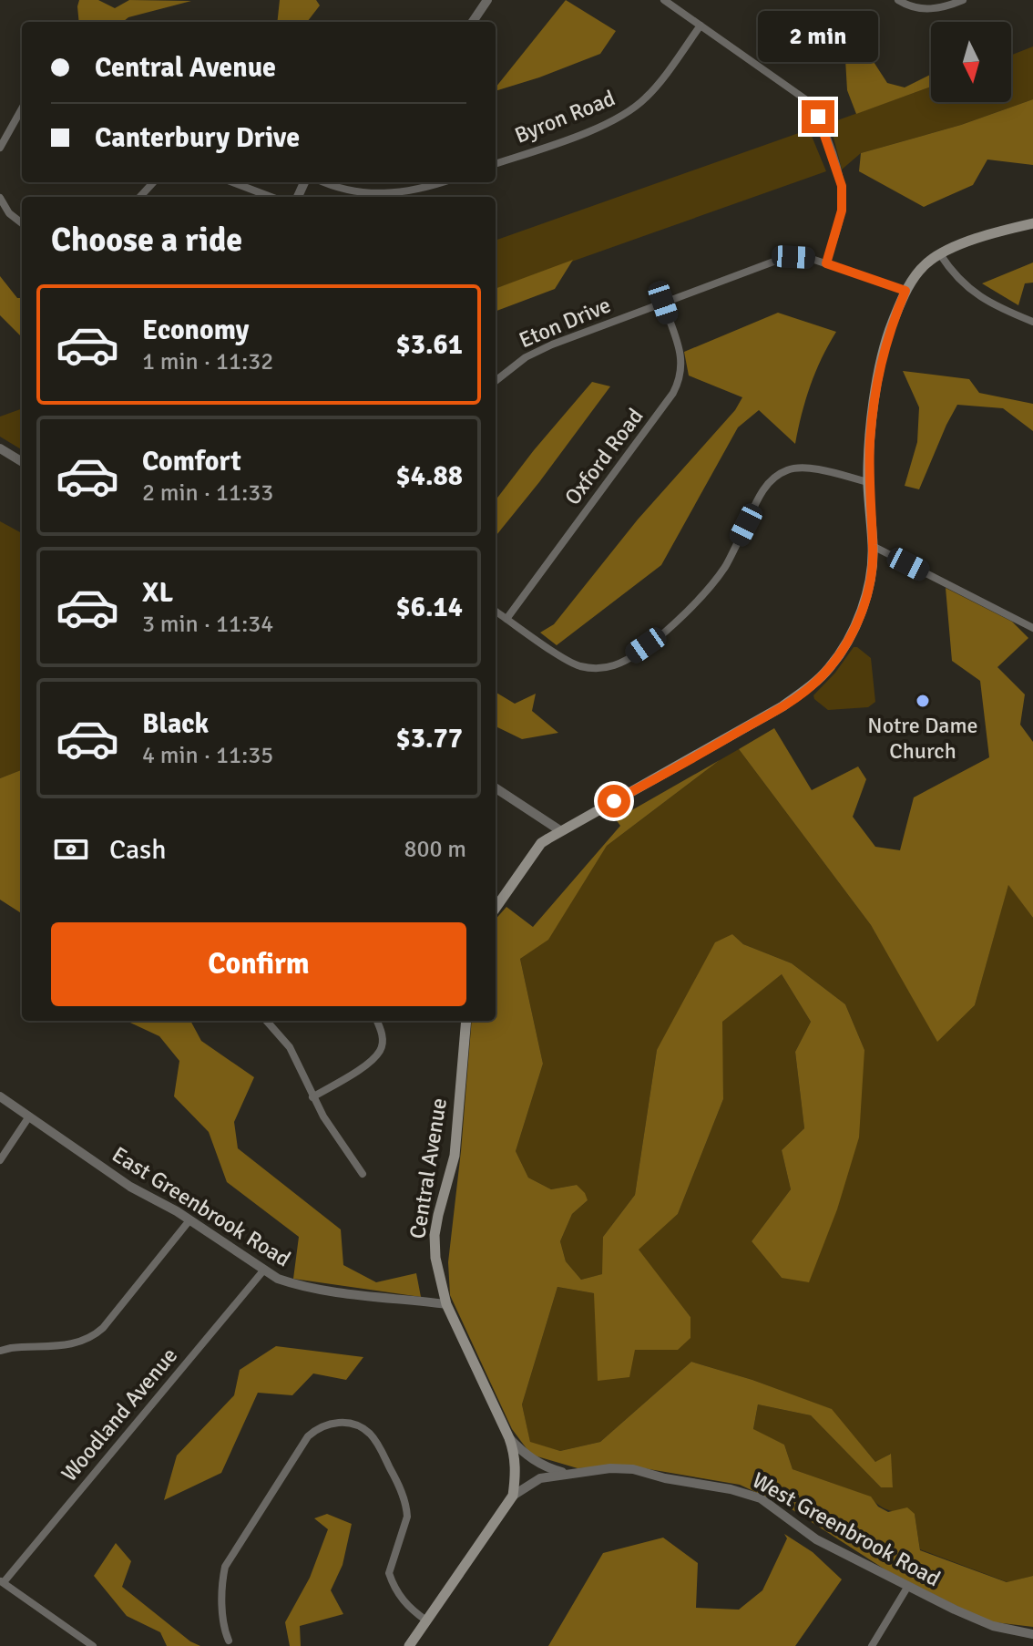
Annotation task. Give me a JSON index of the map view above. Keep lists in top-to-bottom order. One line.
{"streets":{"main road":["Central Avenue"],"street":["Byron Road","Eton Drive","Oxford Road","East Greenbrook Road","Woodland Avenue","West Greenbrook Road"]},"crossings":[["Eton Drive","Oxford Road"],["Central Avenue","East Greenbrook Road"],["Central Avenue","West Greenbrook Road"],["East Greenbrook Road","Woodland Avenue"]],"places":["Notre Dame Church"],"north":"bottom","page":{"bubble":"2 min","banner":["Central Avenue","Canterbury Drive"],"heading":"Choose a ride","list":[{"name":"Economy","note":"1 min · 11:32","value":"$3.61"},{"name":"Comfort","note":"2 min · 11:33","value":"$4.88"},{"name":"XL","note":"3 min · 11:34","value":"$6.14"},{"name":"Black","note":"4 min · 11:35","value":"$3.77"}],"pay":["Cash","800 m"],"buttons":"Confirm"}}
